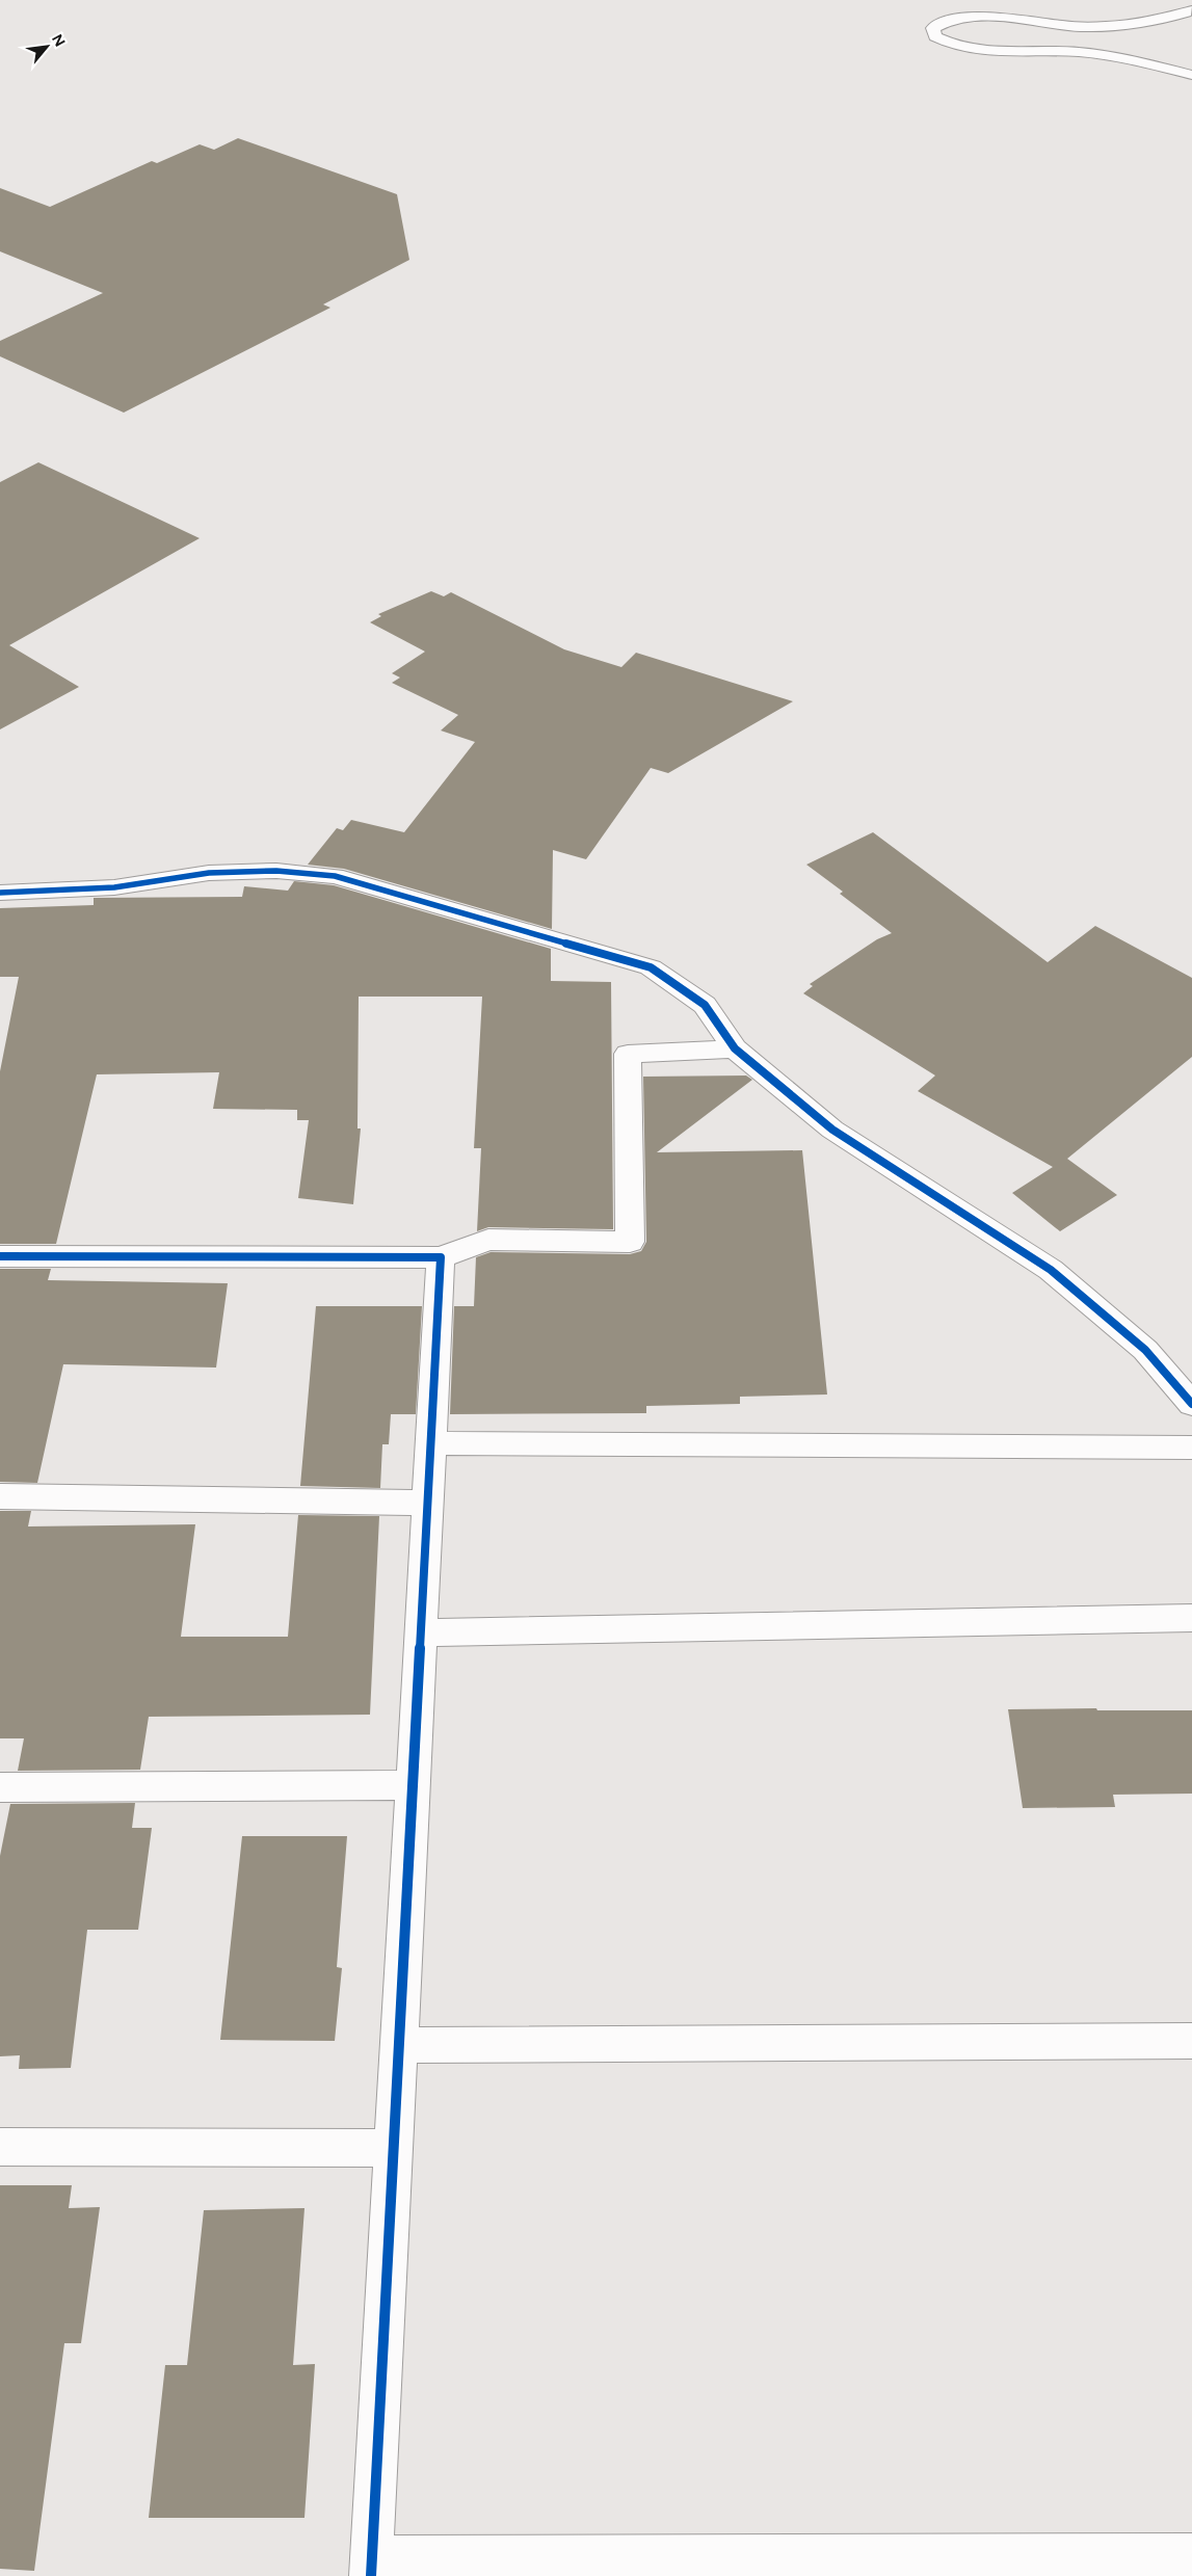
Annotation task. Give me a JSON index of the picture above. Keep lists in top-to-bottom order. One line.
{"north":"top right"}
